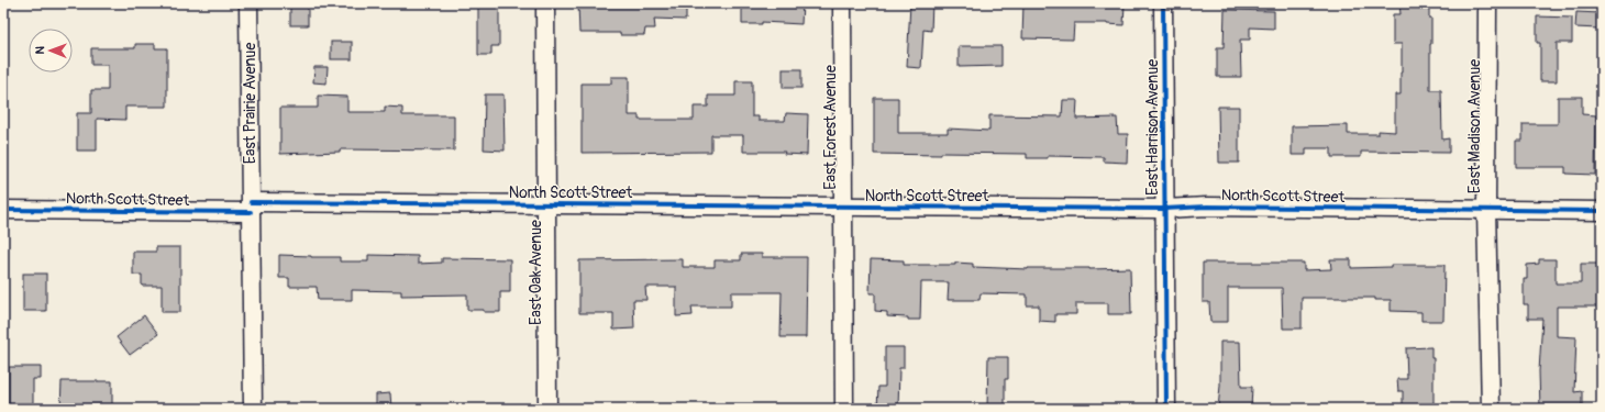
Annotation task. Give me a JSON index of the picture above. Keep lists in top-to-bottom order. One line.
{"streets":{"street":["East Prairie Avenue","East Madison Avenue","East Forest Avenue","East Harrison Avenue","North Scott Street","East Oak Avenue"]},"crossings":[["East Prairie Avenue","North Scott Street"],["East Madison Avenue","North Scott Street"],["East Forest Avenue","North Scott Street"],["East Harrison Avenue","North Scott Street"],["North Scott Street","East Oak Avenue"]],"north":"left"}
